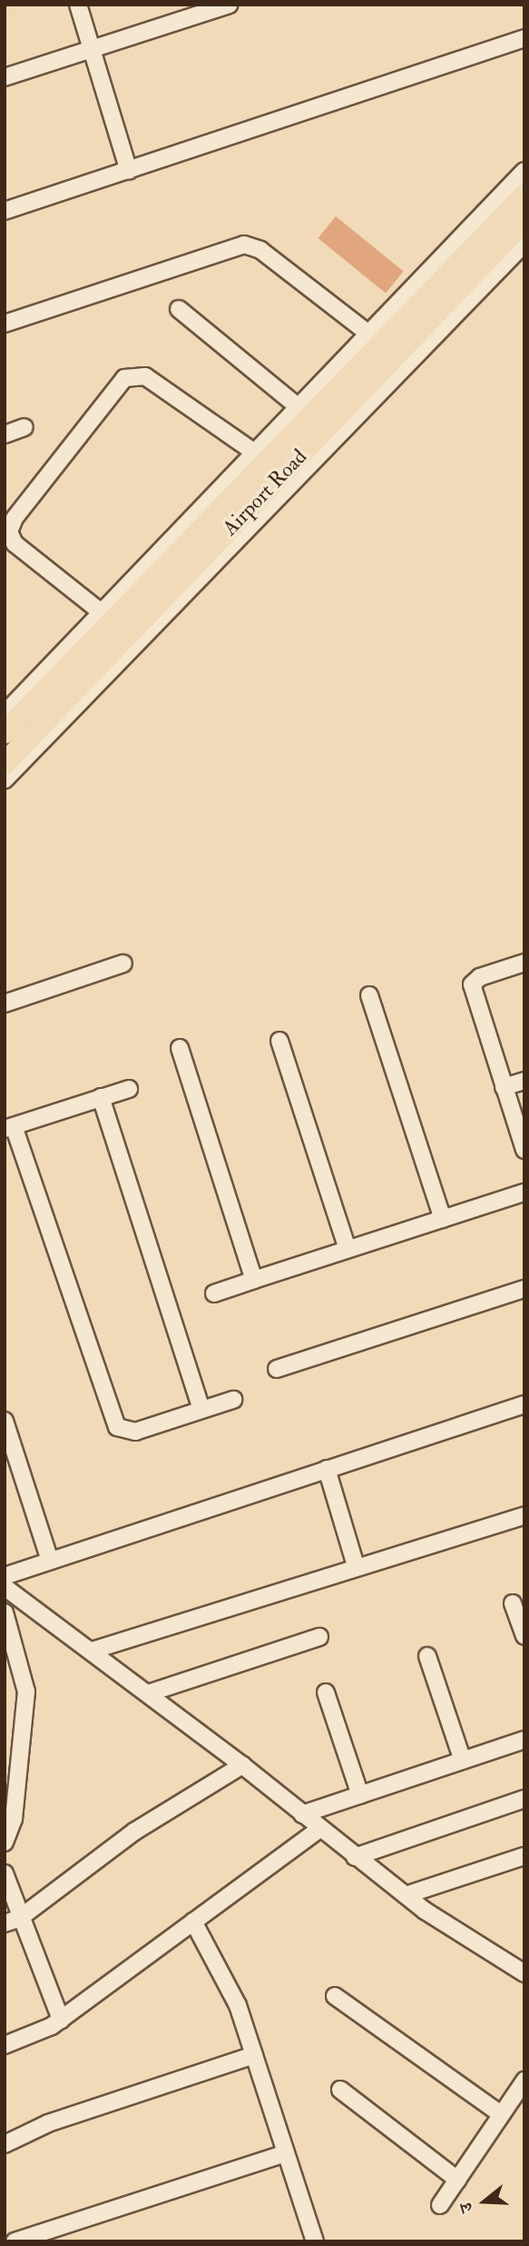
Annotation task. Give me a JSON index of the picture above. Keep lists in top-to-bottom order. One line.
{"streets":{"highway":["Airport Road"]},"north":"left"}
